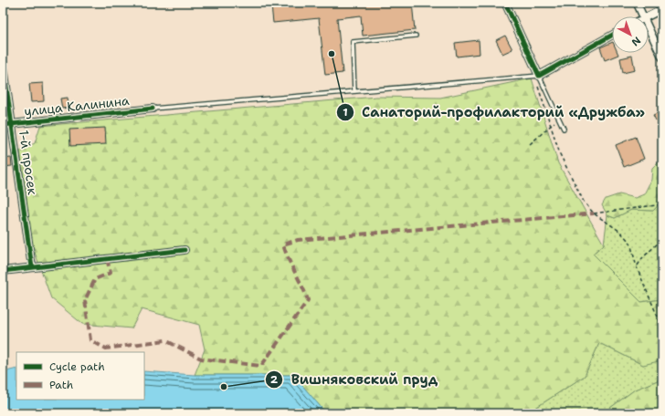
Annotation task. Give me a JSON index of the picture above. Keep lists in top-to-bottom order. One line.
{"streets":{"street":["улица Калинина","1-й просек"]},"crossings":[["улица Калинина","1-й просек"]],"places":["Санаторий-профилакторий «Дружба»","Вишняковский пруд"],"legend":["Cycle path","Path"],"north":"bottom right"}
